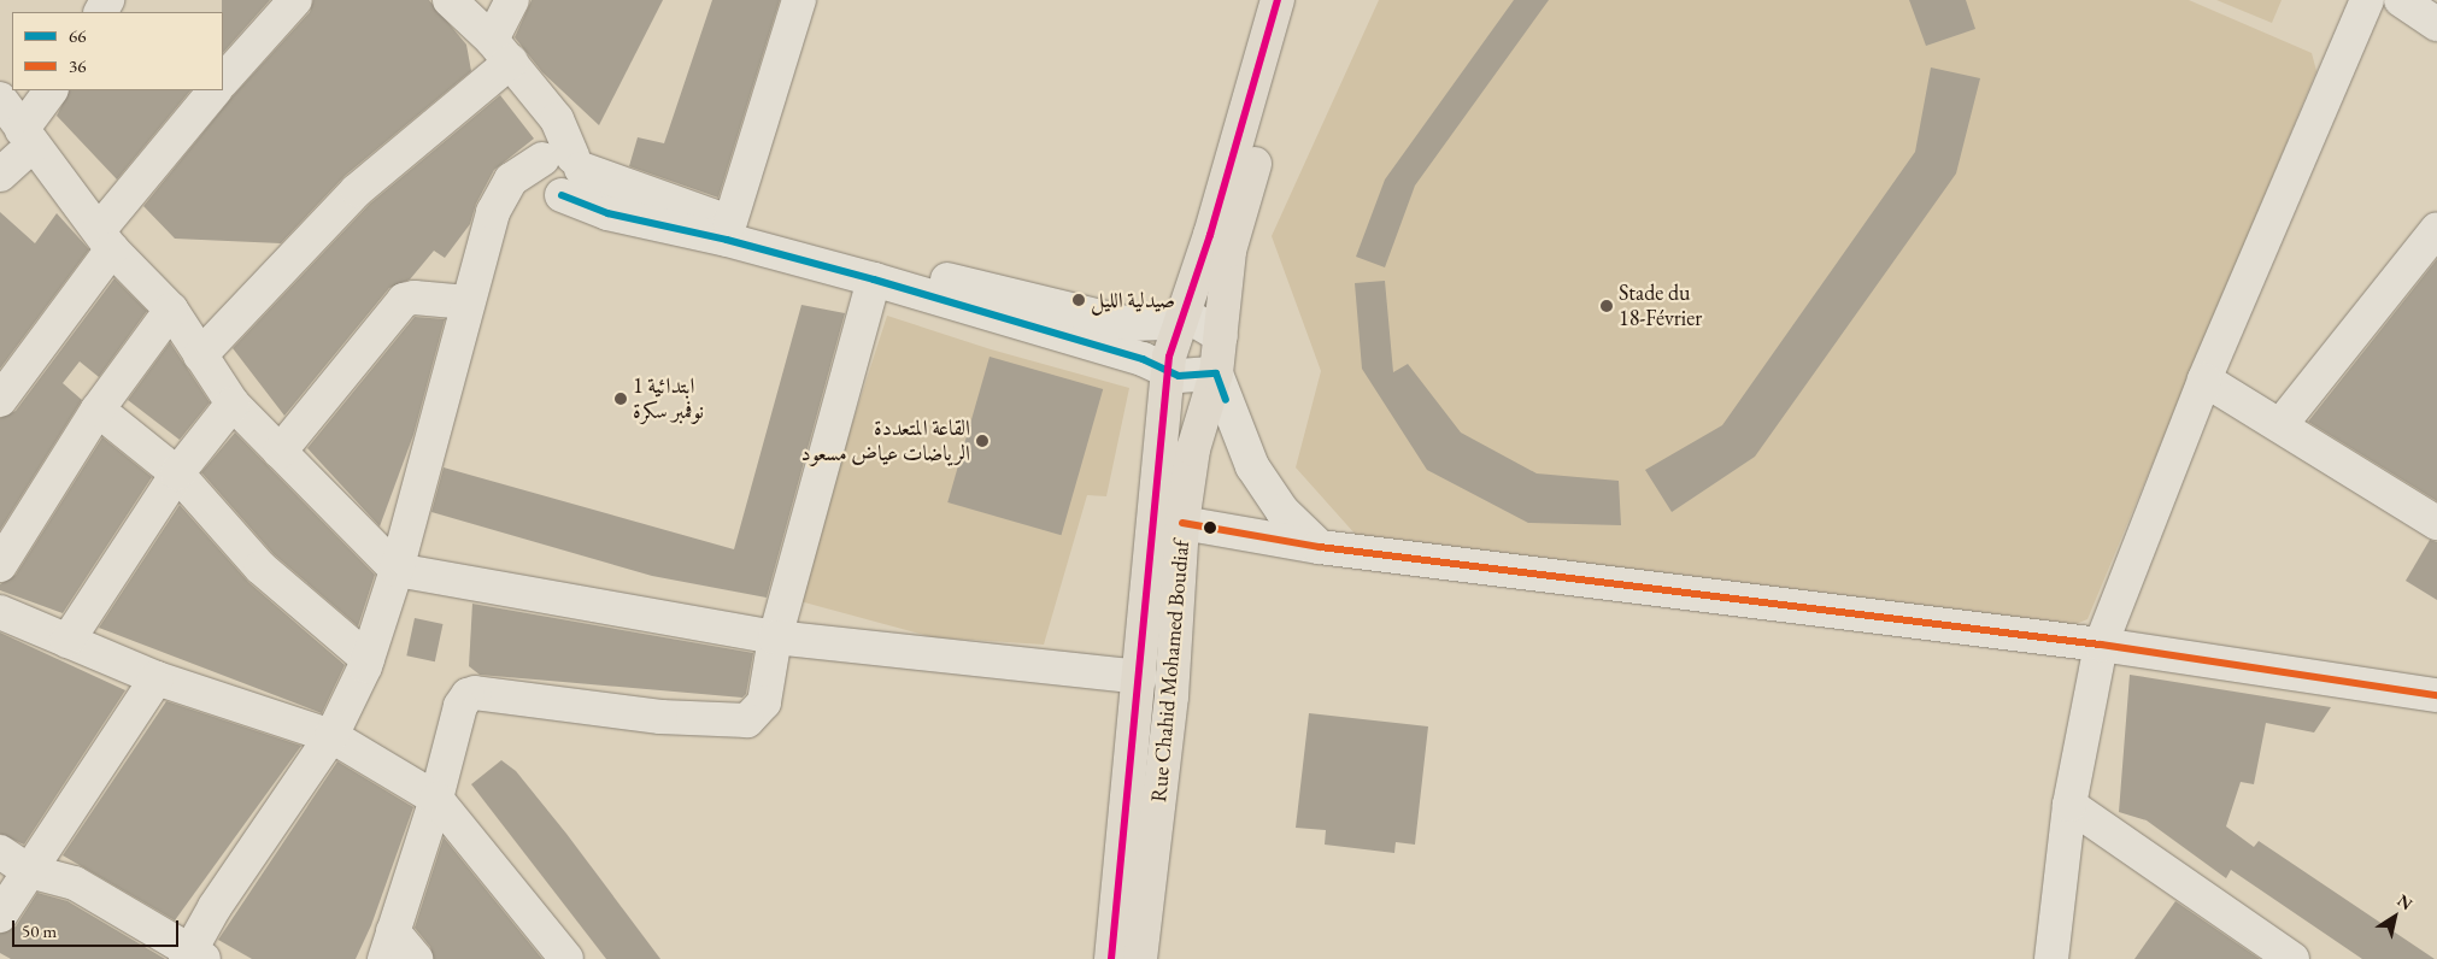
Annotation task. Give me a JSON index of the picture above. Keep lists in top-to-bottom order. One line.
{"streets":{"main road":["Rue Chahid Mohamed Boudiaf"]},"places":["صيدلية الليل","Stade du 18-Février","ابتدائية 1 نوفمبر سكرة","القاعة المتعددة الرياضات عياض مسعود"],"lines":["transit line 66","transit line 36"],"legend":["66","36"],"scale_bar":"50 m","north":"top right"}
